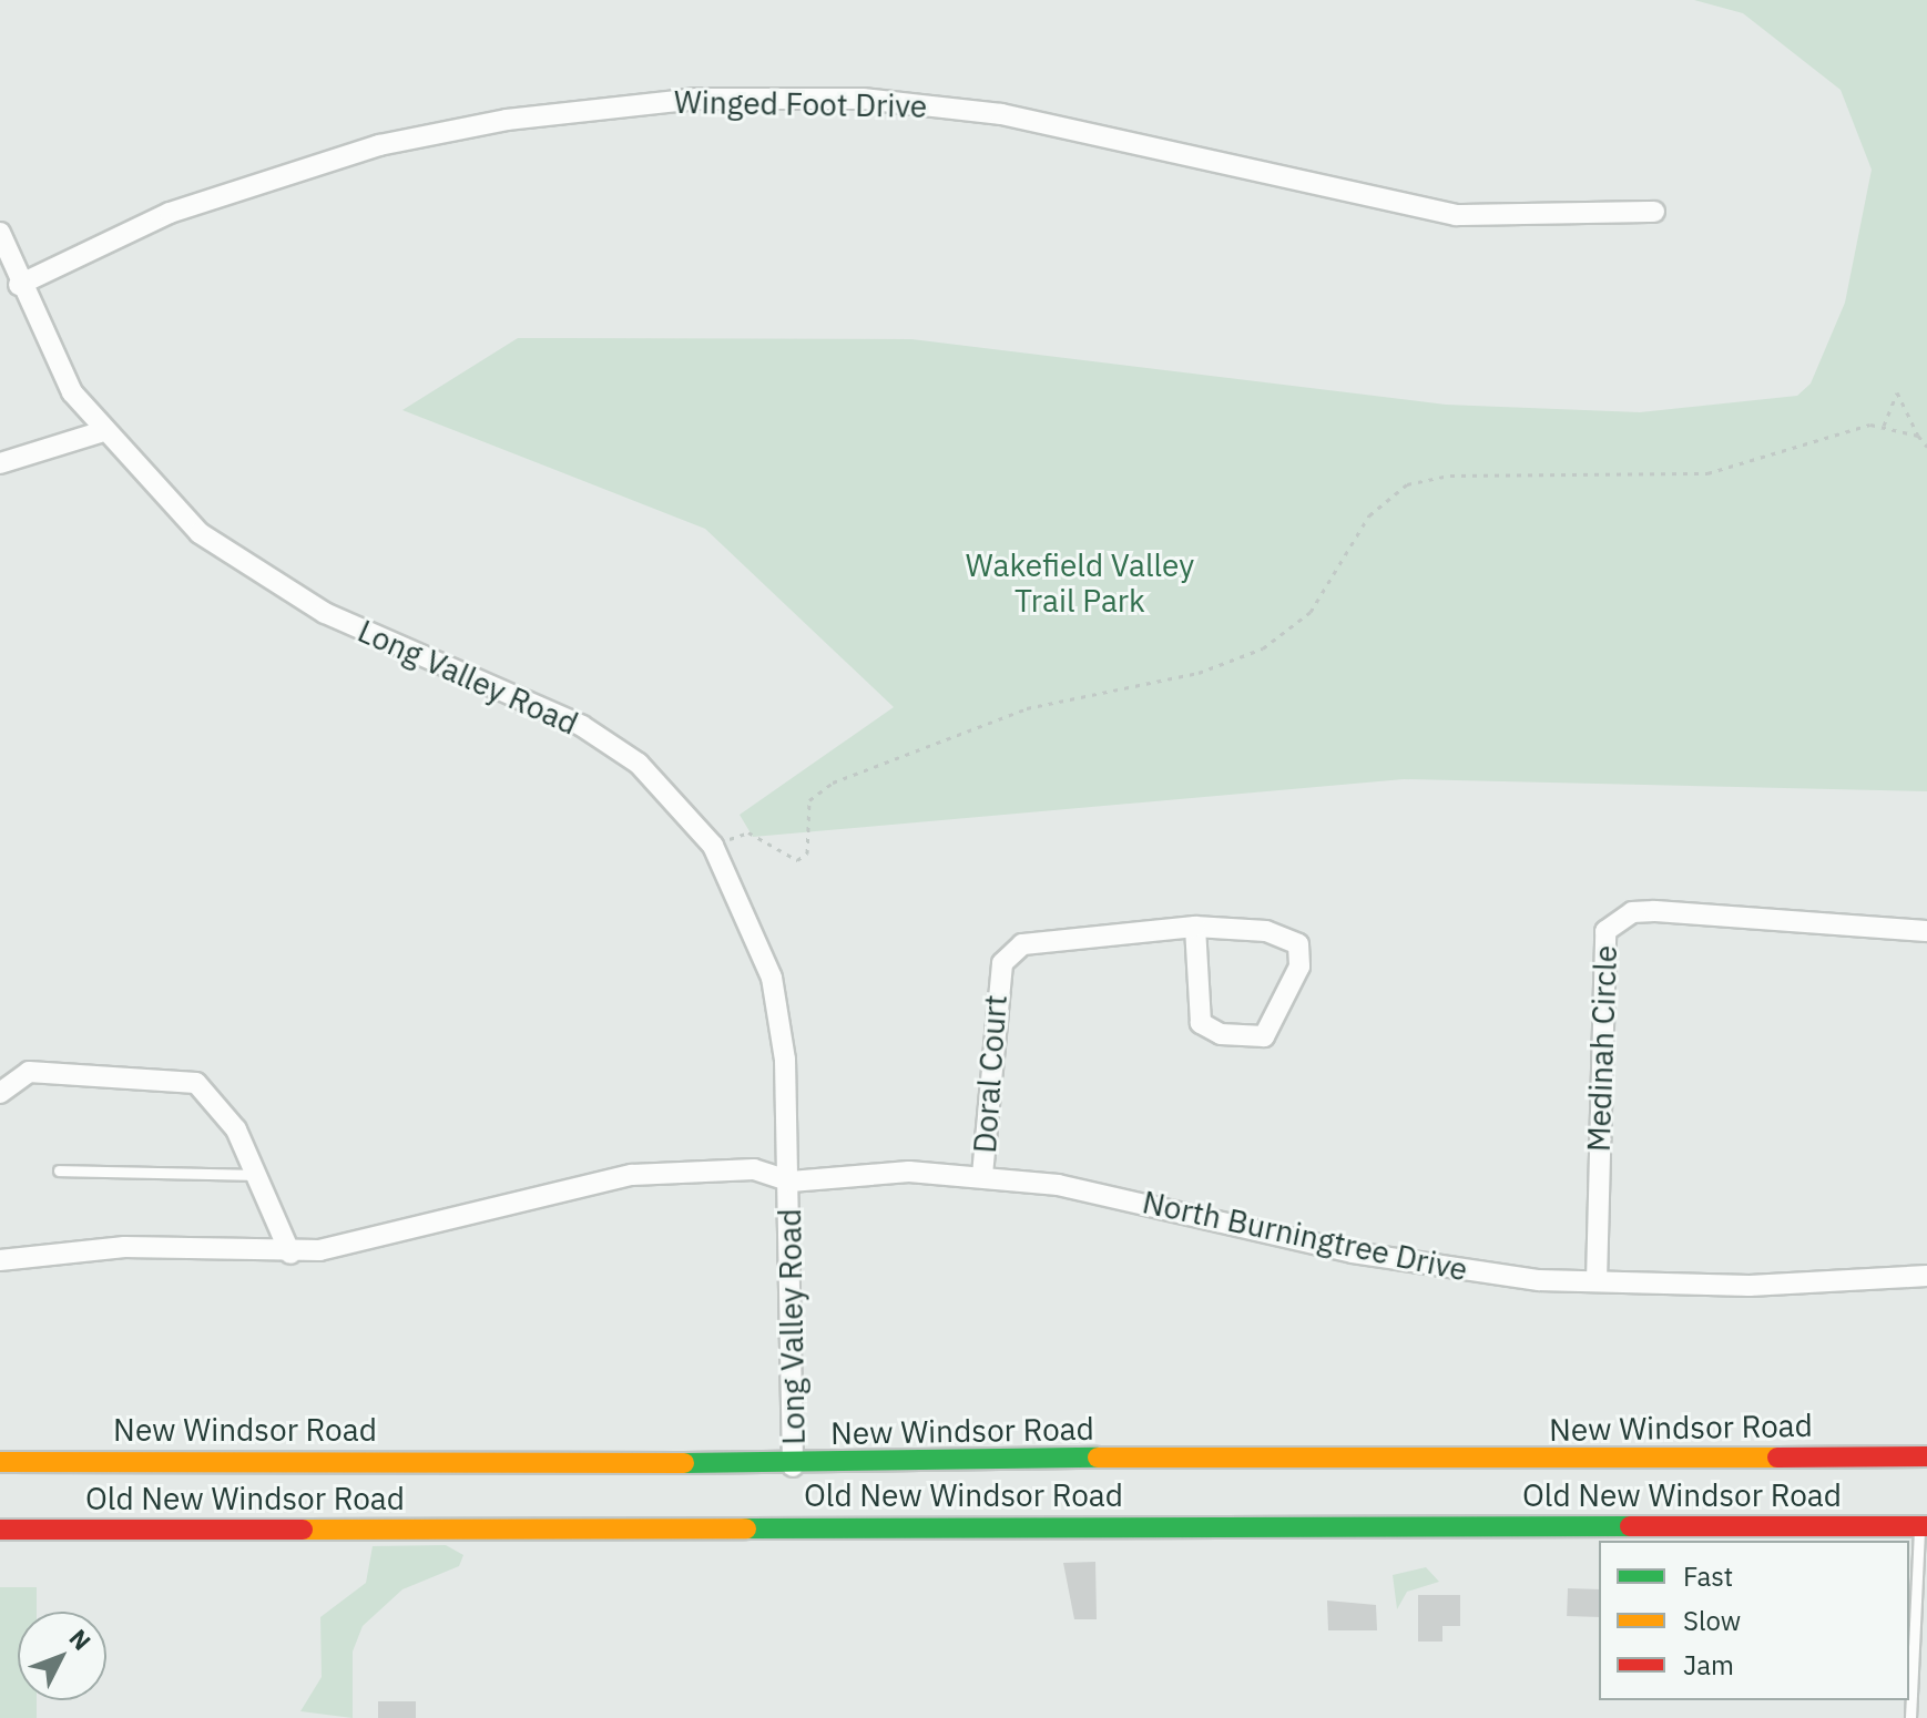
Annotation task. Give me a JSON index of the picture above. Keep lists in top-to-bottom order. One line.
{"streets":{"main road":["New Windsor Road","Old New Windsor Road"],"street":["Winged Foot Drive","Long Valley Road","Medinah Circle","Doral Court","North Burningtree Drive"]},"crossings":[["Winged Foot Drive","Long Valley Road"],["Long Valley Road","North Burningtree Drive"],["Long Valley Road","New Windsor Road"],["Medinah Circle","North Burningtree Drive"],["Doral Court","North Burningtree Drive"]],"parks":["Wakefield Valley Trail Park"],"legend":["Fast","Slow","Jam"],"north":"top right"}
